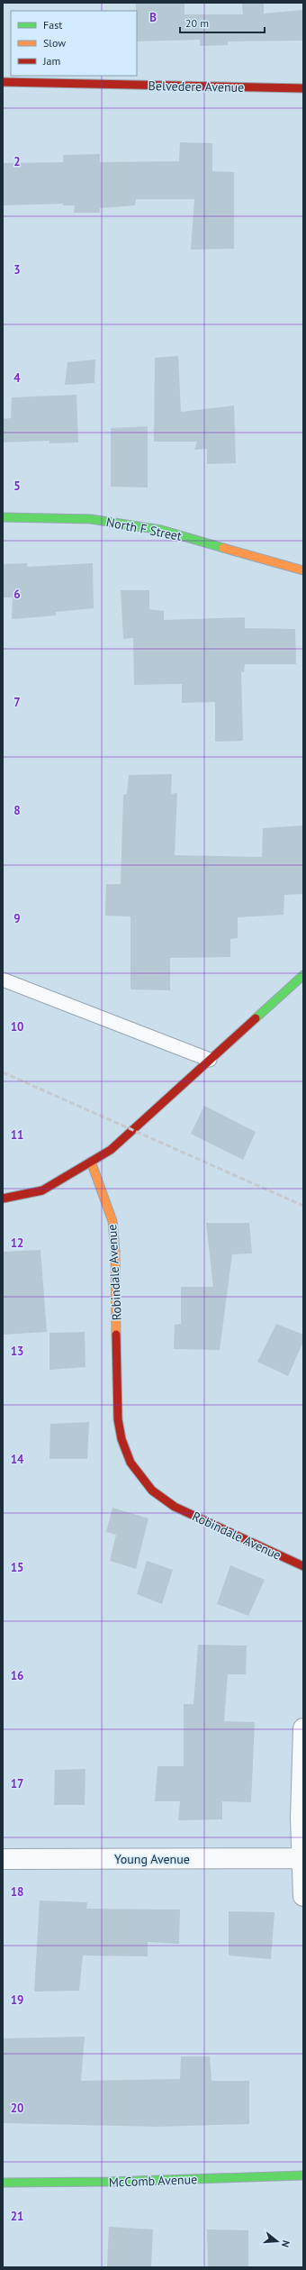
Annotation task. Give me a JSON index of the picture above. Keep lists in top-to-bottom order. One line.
{"streets":{"street":["Belvedere Avenue","North F Street","Robindale Avenue","Young Avenue","McComb Avenue"]},"legend":["Fast","Slow","Jam"],"scale_bar":"20 m","north":"right","grid":{"columns":["B"],"rows":["2","3","4","5","6","7","8","9","10","11","12","13","14","15","16","17","18","19","20","21"]}}
